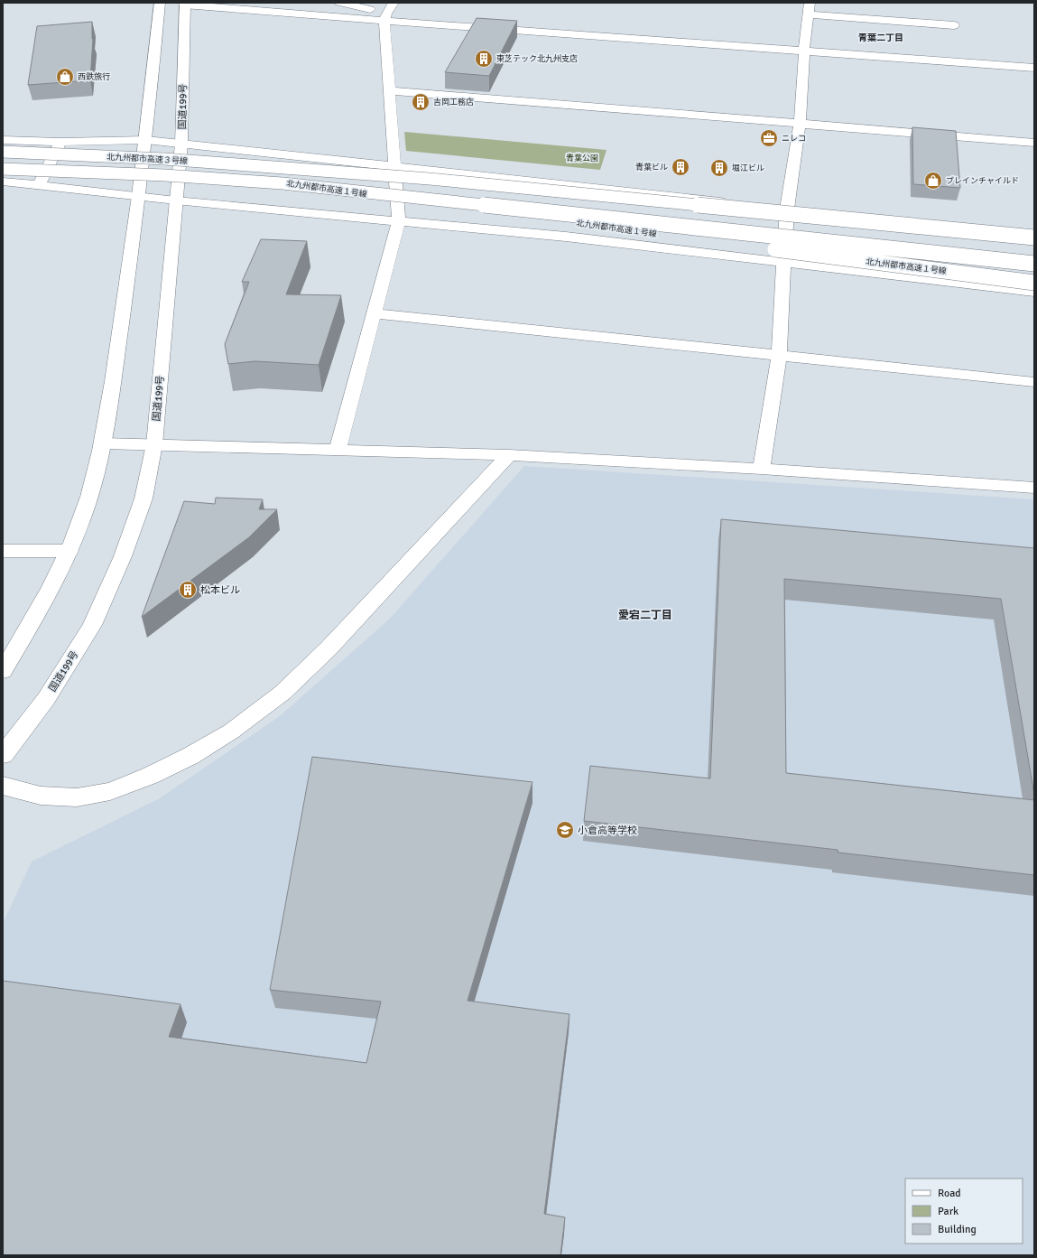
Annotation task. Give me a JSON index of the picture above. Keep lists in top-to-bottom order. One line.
{"streets":{"main road":["国道199号","北九州都市高速３号線","北九州都市高速１号線"]},"crossings":[["北九州都市高速３号線","北九州都市高速１号線"]],"districts":["青葉二丁目","愛宕二丁目"],"parks":["青葉公園"],"places":{"building":["東芝テック北九州支店","吉岡工務店","青葉ビル","堀江ビル","松本ビル"],"shop":["西鉄旅行","ブレインチャイルド"],"office":["ニレコ"],"school or university":["小倉高等学校"]},"legend":["Road","Park","Building"]}
